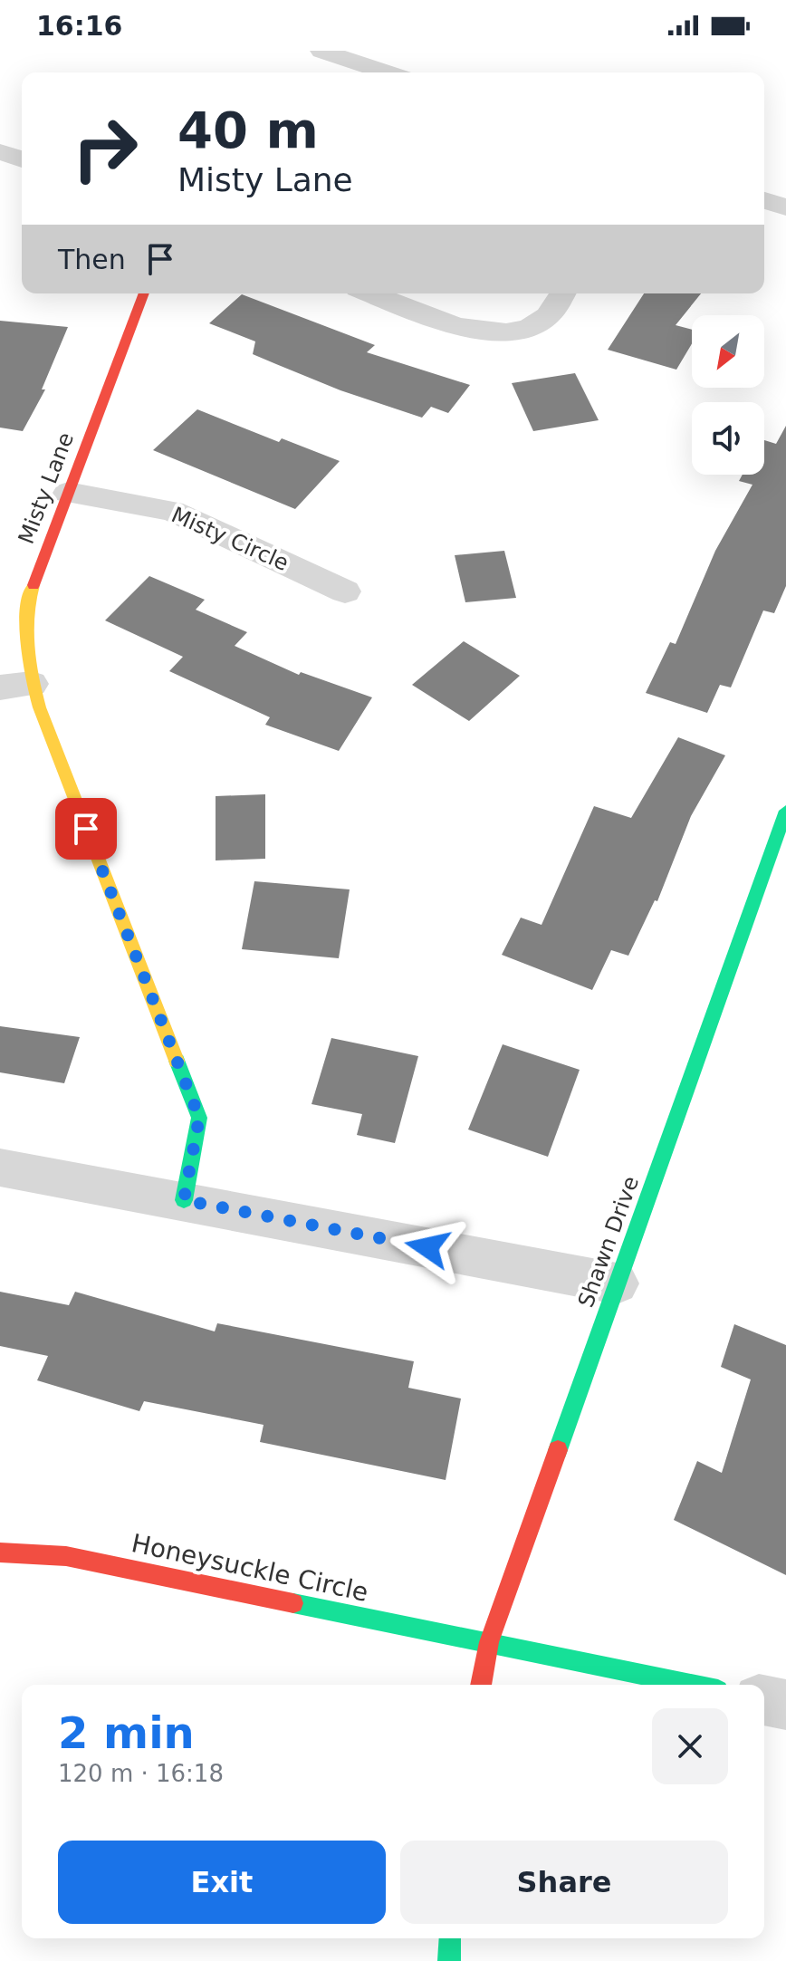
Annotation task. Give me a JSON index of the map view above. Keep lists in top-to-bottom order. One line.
{"streets":{"street":["Misty Lane","Misty Circle","Shawn Drive","Honeysuckle Circle"]},"crossings":[["Misty Lane","Misty Circle"],["Shawn Drive","Honeysuckle Circle"]],"north":"bottom left","page":{"status":"16:16","turn":["40 m","Misty Lane"],"then":"Then","heading":["2 min","120 m · 16:18"],"buttons":["Exit","Share"]}}
